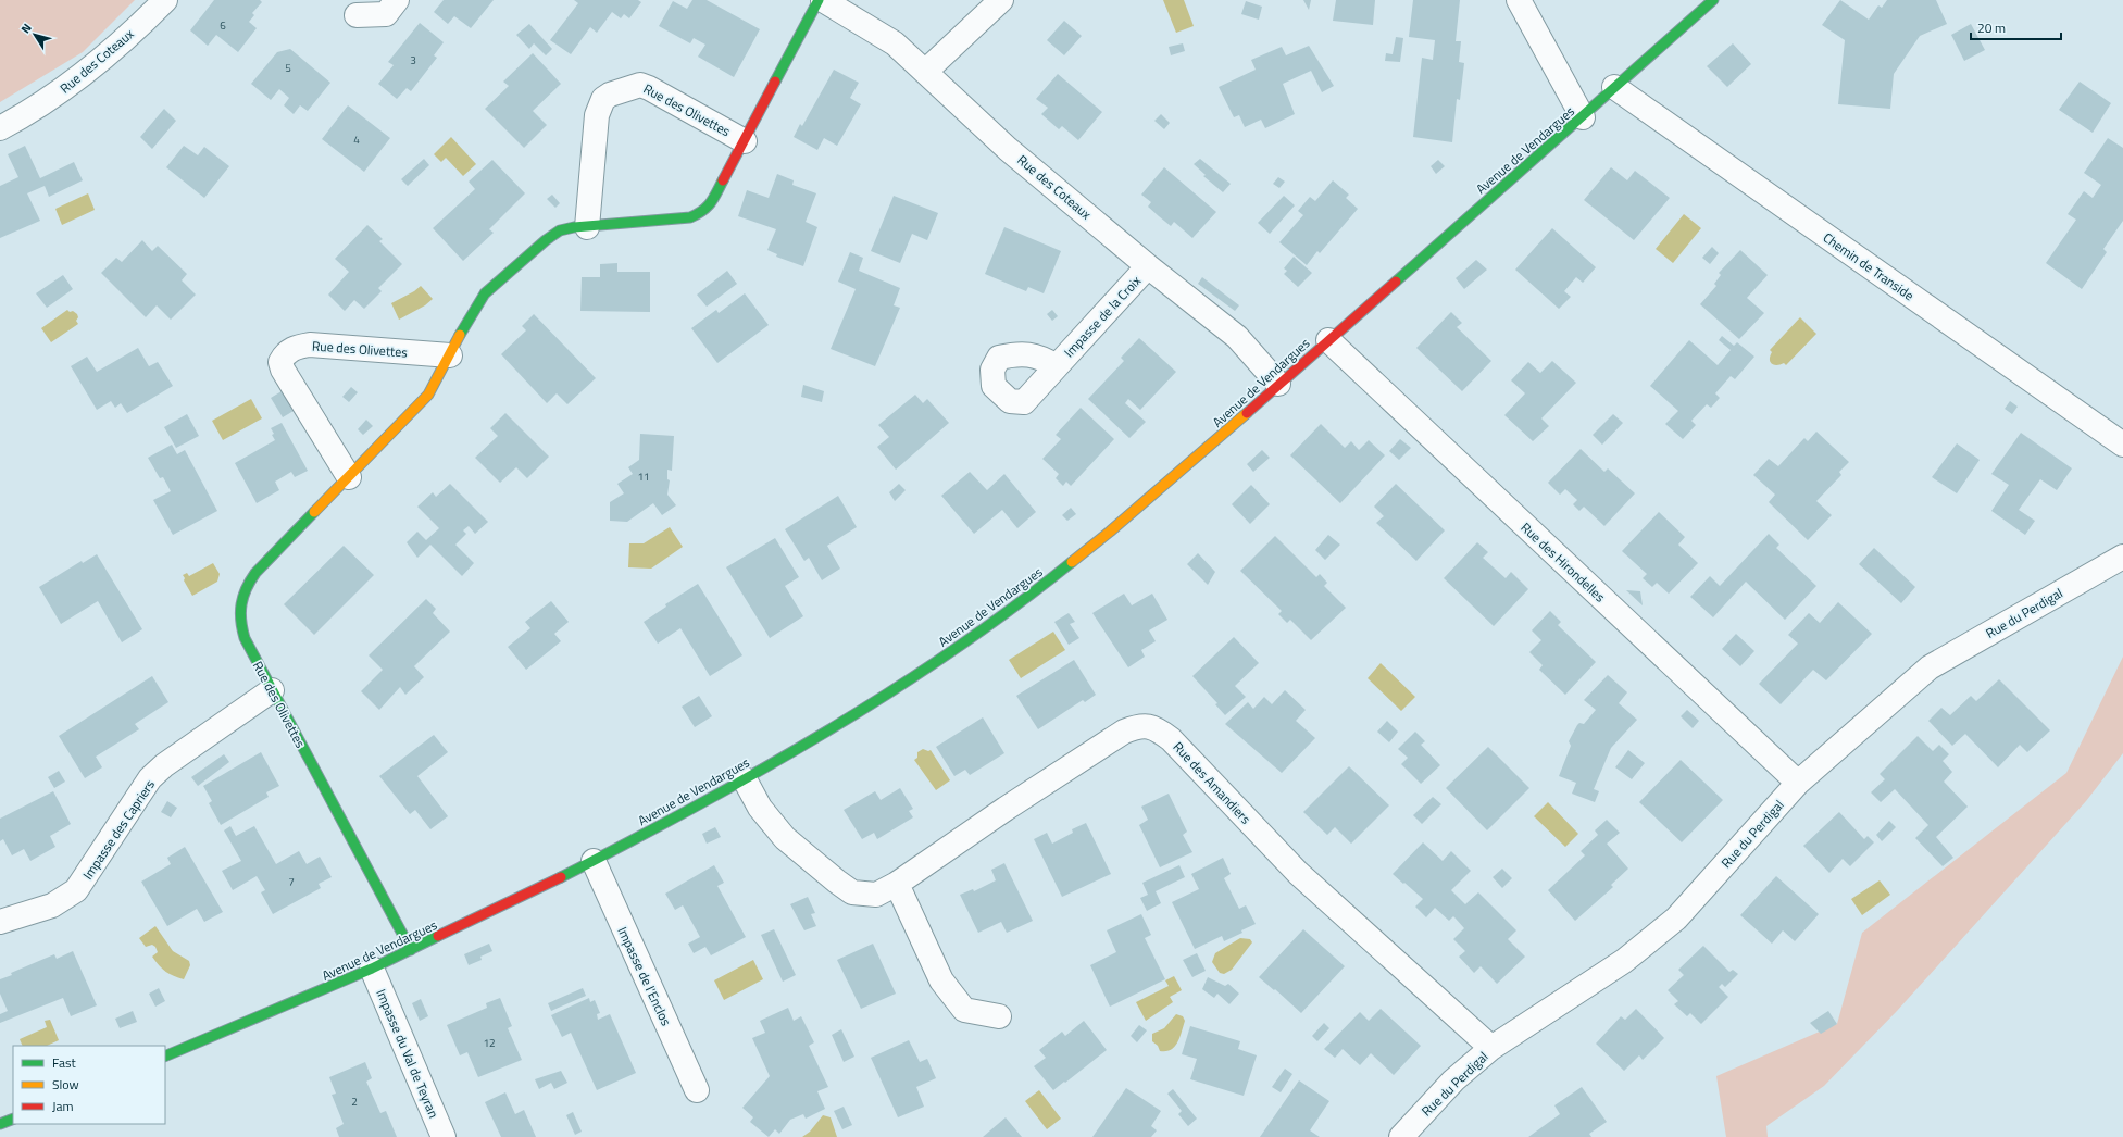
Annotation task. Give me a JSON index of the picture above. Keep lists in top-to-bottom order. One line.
{"streets":{"street":["Rue des Coteaux","Rue des Olivettes","Avenue de Vendargues","Chemin de Transide","Impasse de la Croix","Rue des Hirondelles","Rue du Perdigal","Rue des Amandiers","Impasse des Capriers","Impasse de l'Enclos","Impasse du Val de Teyran"]},"crossings":[["Rue des Coteaux","Avenue de Vendargues"],["Rue des Coteaux","Impasse de la Croix"],["Rue des Olivettes","Avenue de Vendargues"],["Rue des Olivettes","Impasse des Capriers"],["Avenue de Vendargues","Chemin de Transide"],["Avenue de Vendargues","Rue des Hirondelles"],["Avenue de Vendargues","Rue des Amandiers"],["Avenue de Vendargues","Impasse de l'Enclos"],["Avenue de Vendargues","Impasse du Val de Teyran"],["Rue des Hirondelles","Rue du Perdigal"],["Rue du Perdigal","Rue des Amandiers"]],"house_numbers":["6","3","5","4","11","7","12","2"],"legend":["Fast","Slow","Jam"],"scale_bar":"20 m","north":"top left"}
